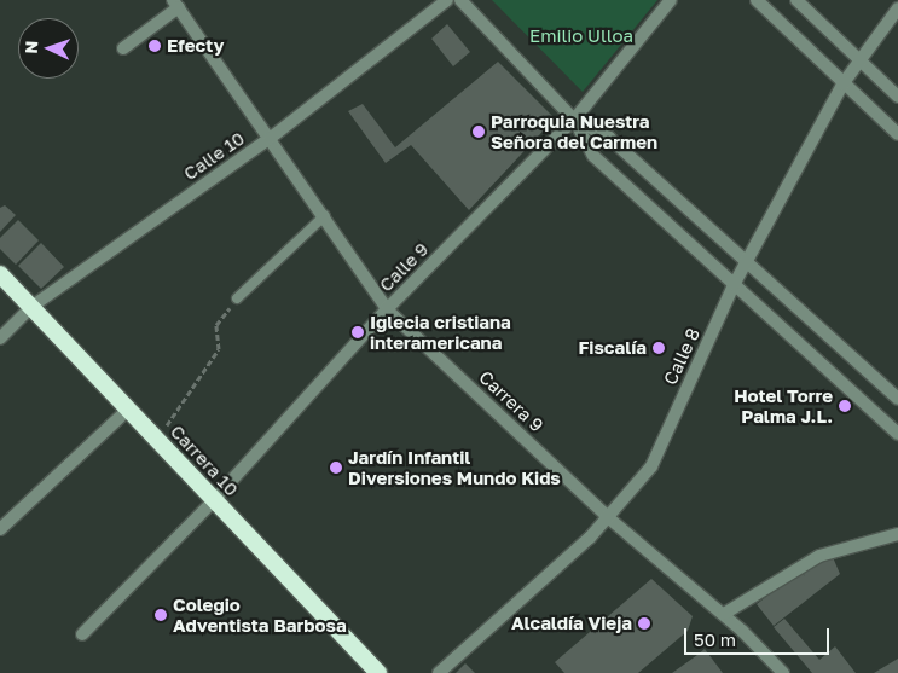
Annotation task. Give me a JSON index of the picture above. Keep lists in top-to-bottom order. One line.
{"streets":{"highway":["Carrera 10"],"street":["Calle 10","Calle 9","Calle 8","Carrera 9"]},"crossings":[["Calle 10","Carrera 9"],["Calle 10","Carrera 10"],["Calle 9","Carrera 9"],["Calle 9","Carrera 10"],["Calle 8","Carrera 9"]],"parks":["Emilio Ulloa"],"places":["Efecty","Parroquia Nuestra Señora del Carmen","Iglecia cristiana interamericana","Fiscalía","Hotel Torre Palma J.L.","Jardín Infantil Diversiones Mundo Kids","Colegio Adventista Barbosa","Alcaldía Vieja"],"scale_bar":"50 m","north":"left"}
